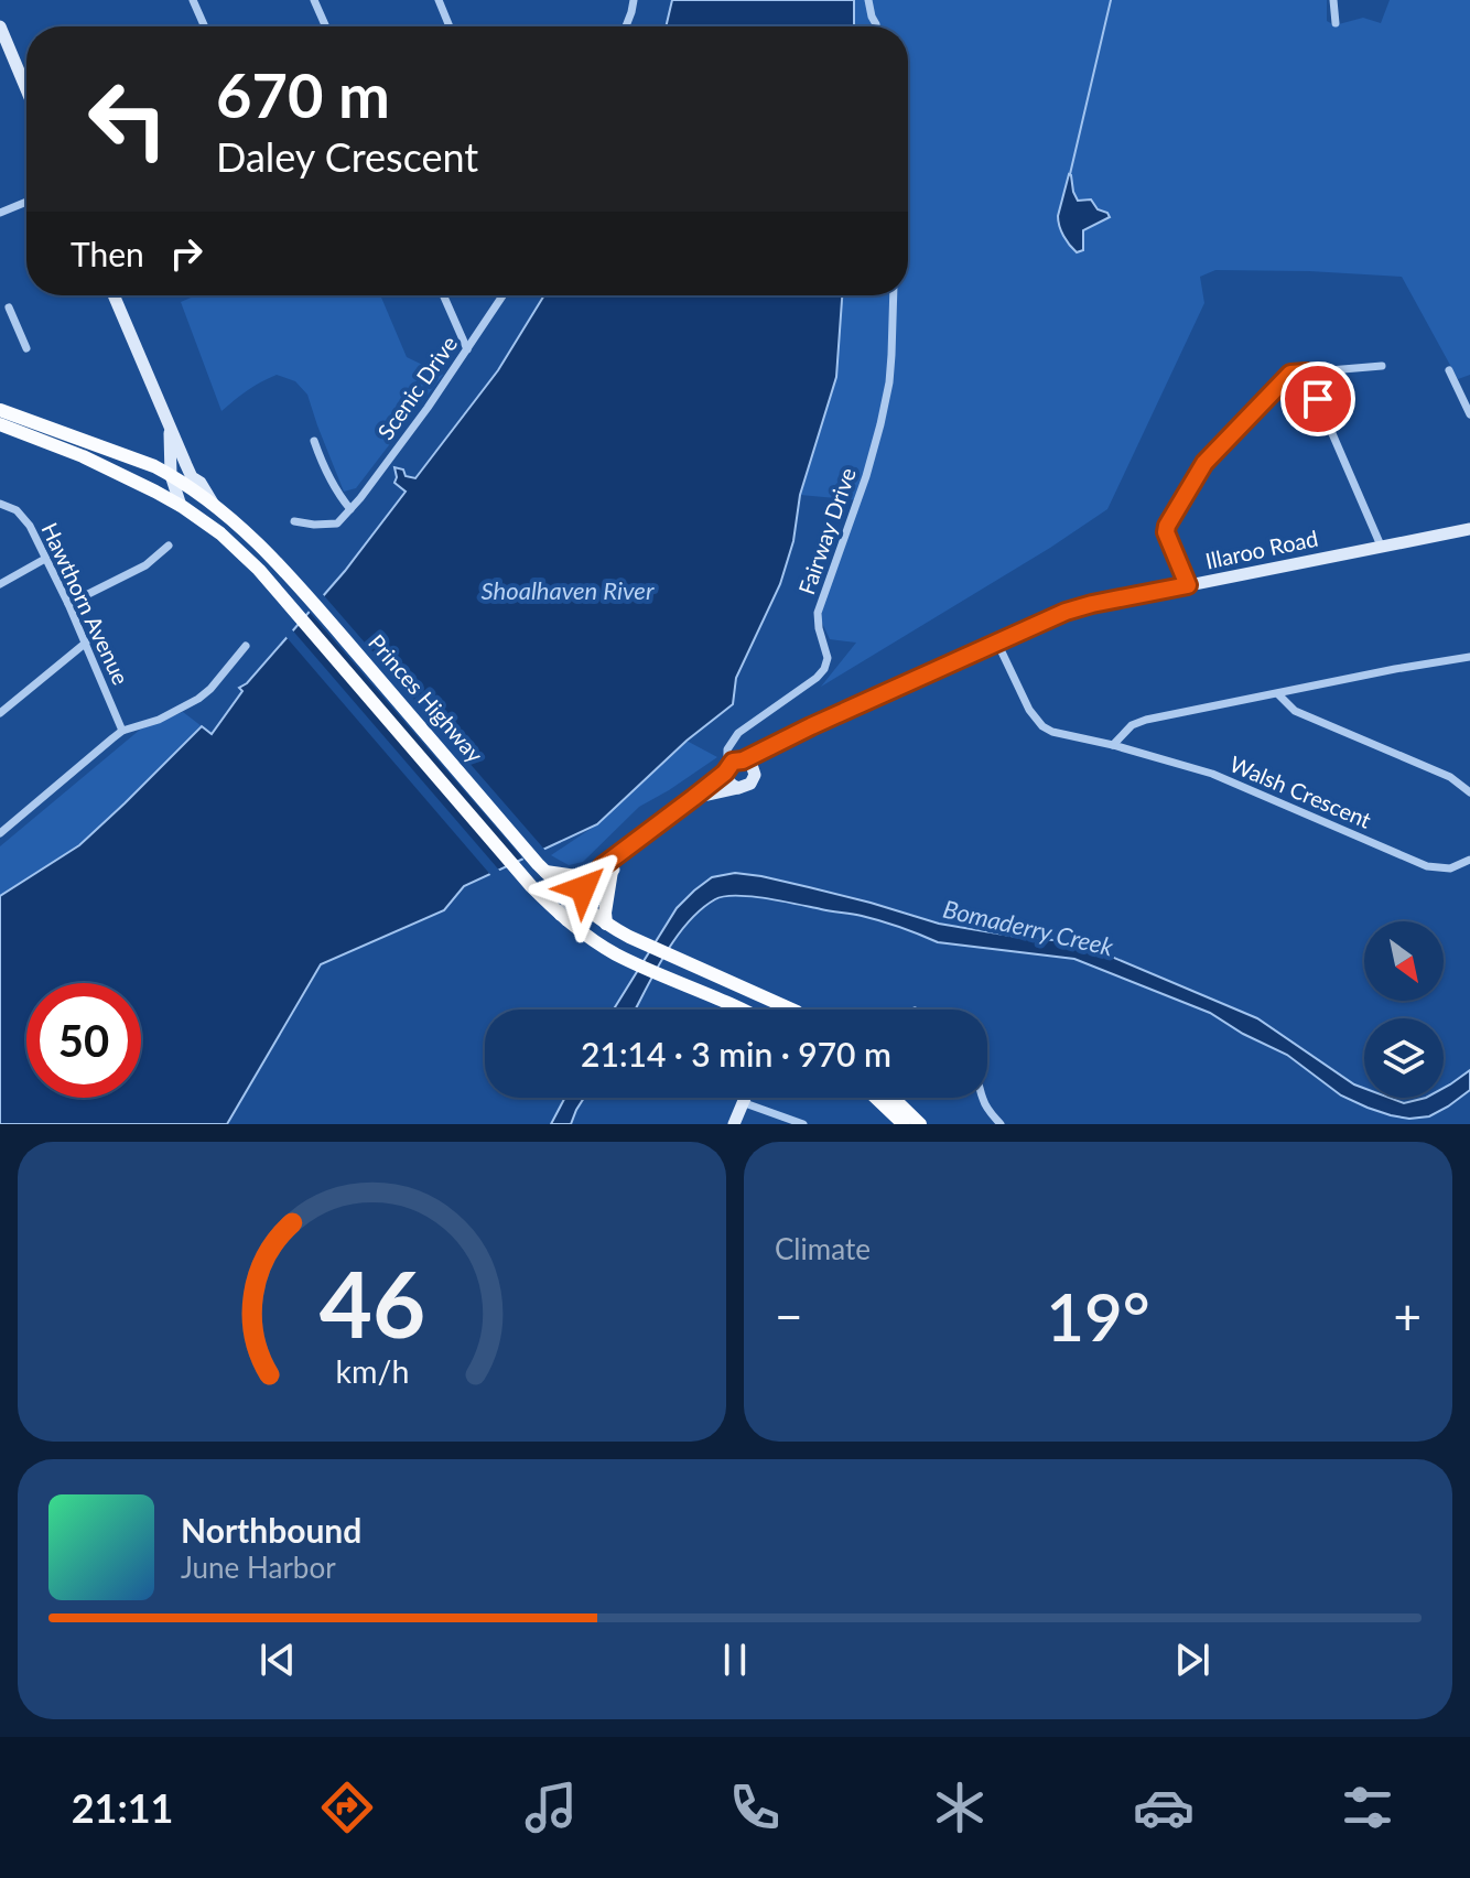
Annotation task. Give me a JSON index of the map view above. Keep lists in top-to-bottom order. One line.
{"streets":{"highway":["Princes Highway"],"main road":["Illaroo Road"],"street":["Scenic Drive","Fairway Drive","Hawthorn Avenue","Walsh Crescent"]},"crossings":[["Illaroo Road","Princes Highway"],["Illaroo Road","Walsh Crescent"]],"water":["Shoalhaven River","Bomaderry Creek"],"north":"bottom right","page":{"turn":["670 m","Daley Crescent"],"then":"Then","limit":"50","trip":"21:14 · 3 min · 970 m","tile":"Climate","heat":["−","19°","+"],"song":["Northbound","June Harbor"],"tabs":"21:11","gauge":["46","km/h"]}}
